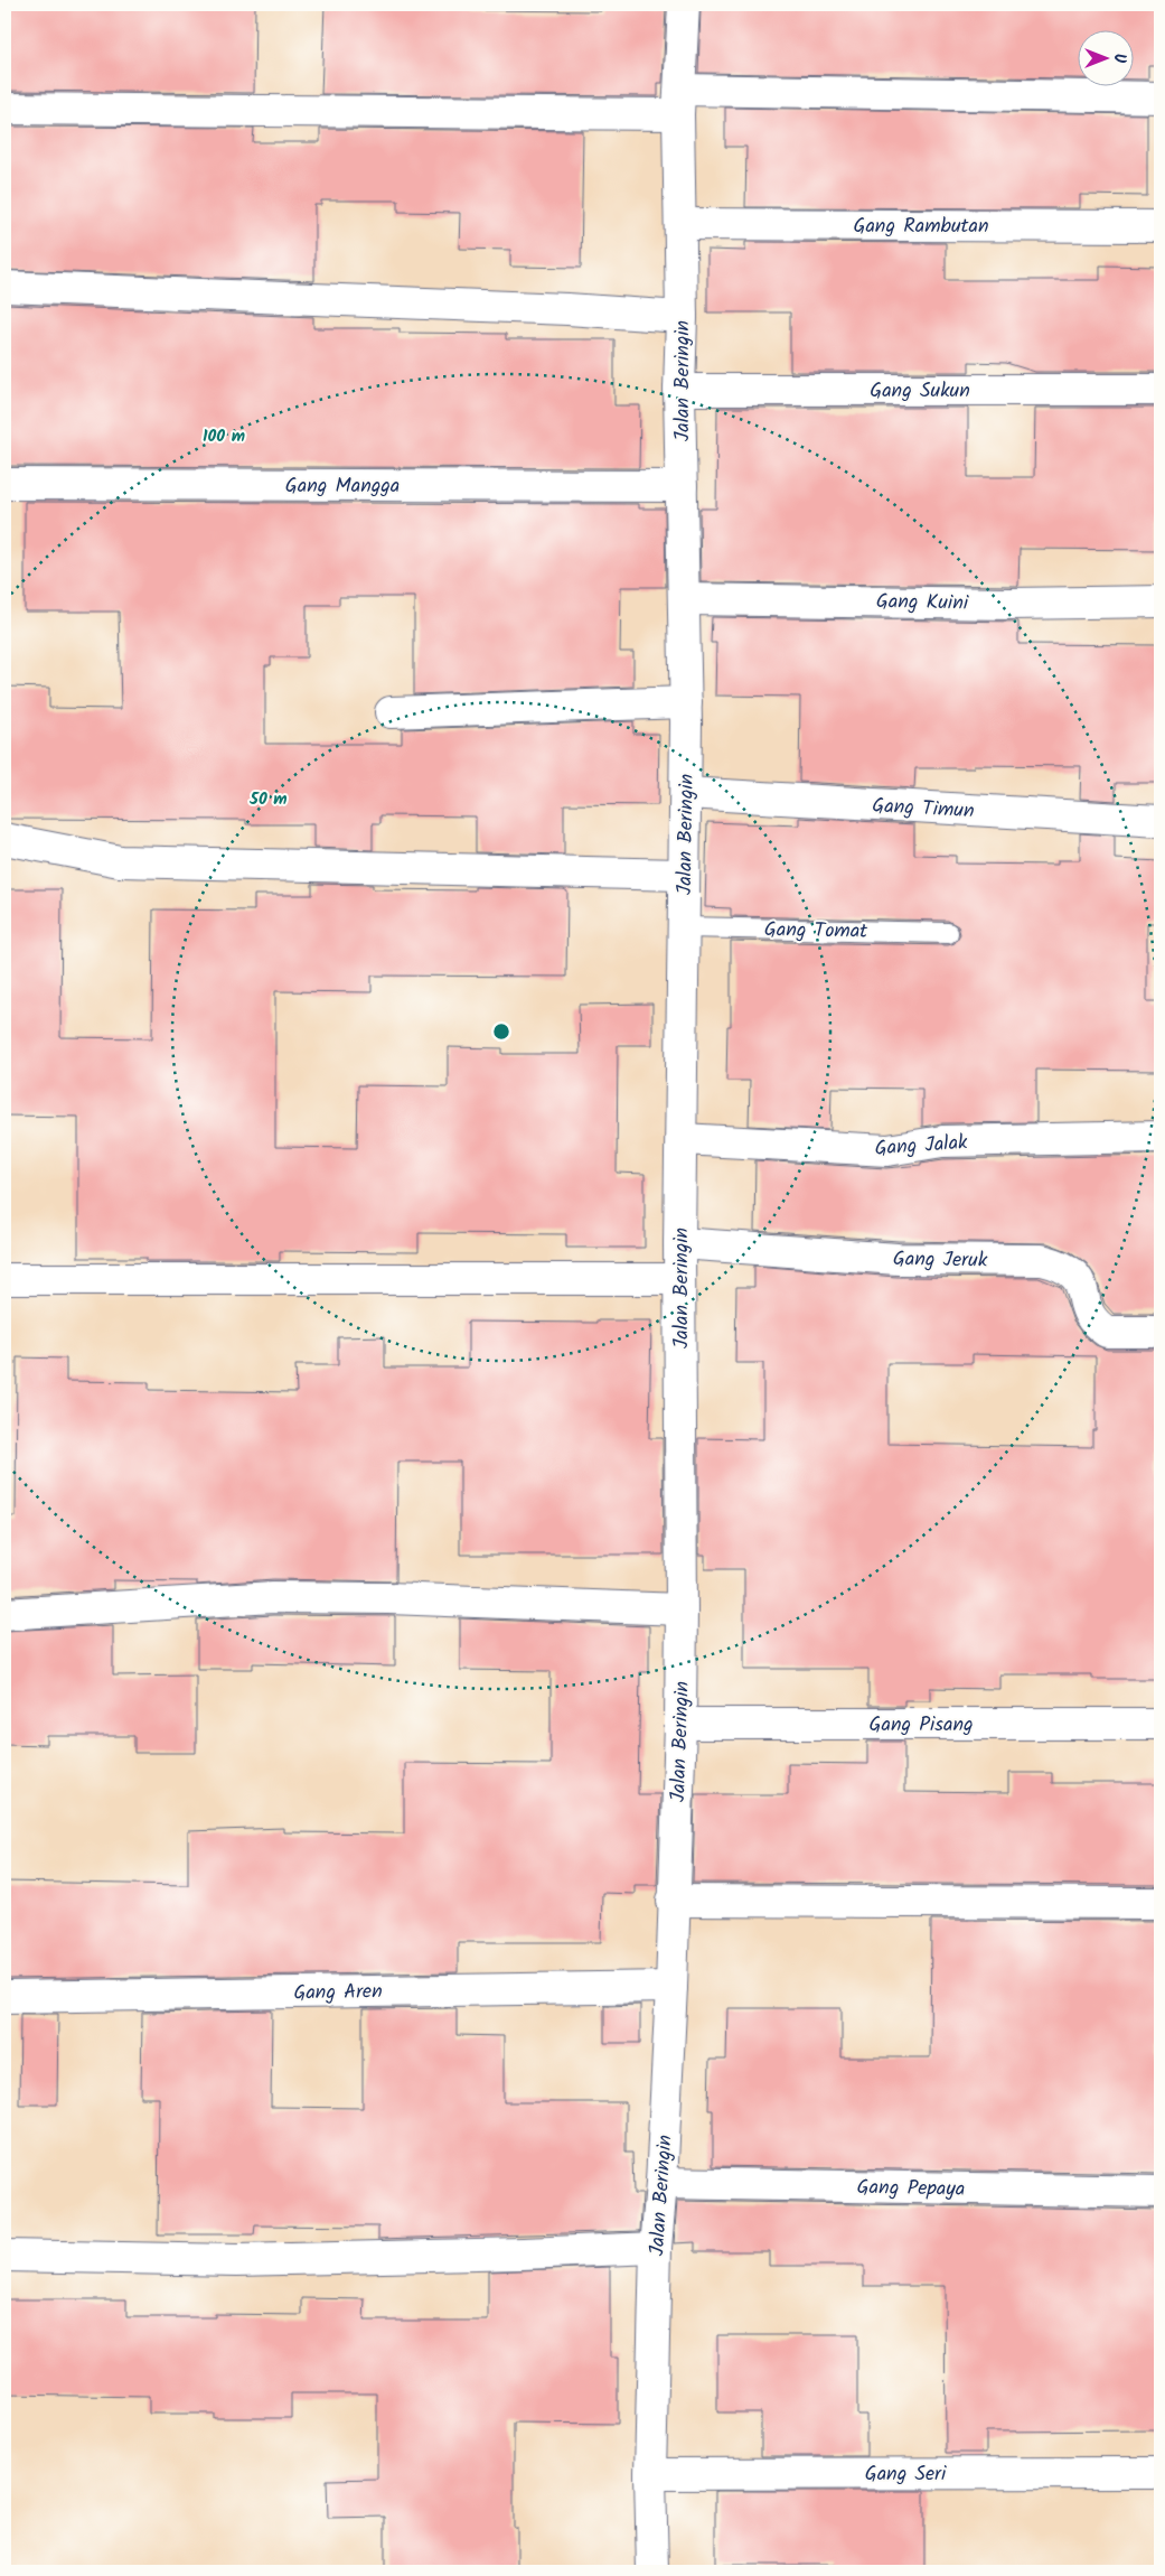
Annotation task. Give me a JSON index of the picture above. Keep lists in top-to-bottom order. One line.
{"streets":{"street":["Gang Rambutan","Jalan Beringin","Gang Sukun","Gang Mangga","Gang Kuini","Gang Timun","Gang Jalak","Gang Jeruk","Gang Pisang","Gang Aren","Gang Pepaya","Gang Seri"],"lane":["Gang Tomat"]},"crossings":[["Gang Rambutan","Jalan Beringin"],["Jalan Beringin","Gang Sukun"],["Jalan Beringin","Gang Mangga"],["Jalan Beringin","Gang Kuini"],["Jalan Beringin","Gang Timun"],["Jalan Beringin","Gang Tomat"],["Jalan Beringin","Gang Jalak"],["Jalan Beringin","Gang Jeruk"],["Jalan Beringin","Gang Pisang"],["Jalan Beringin","Gang Aren"],["Jalan Beringin","Gang Pepaya"],["Jalan Beringin","Gang Seri"]],"north":"right","rings":["100 m","50 m"]}
